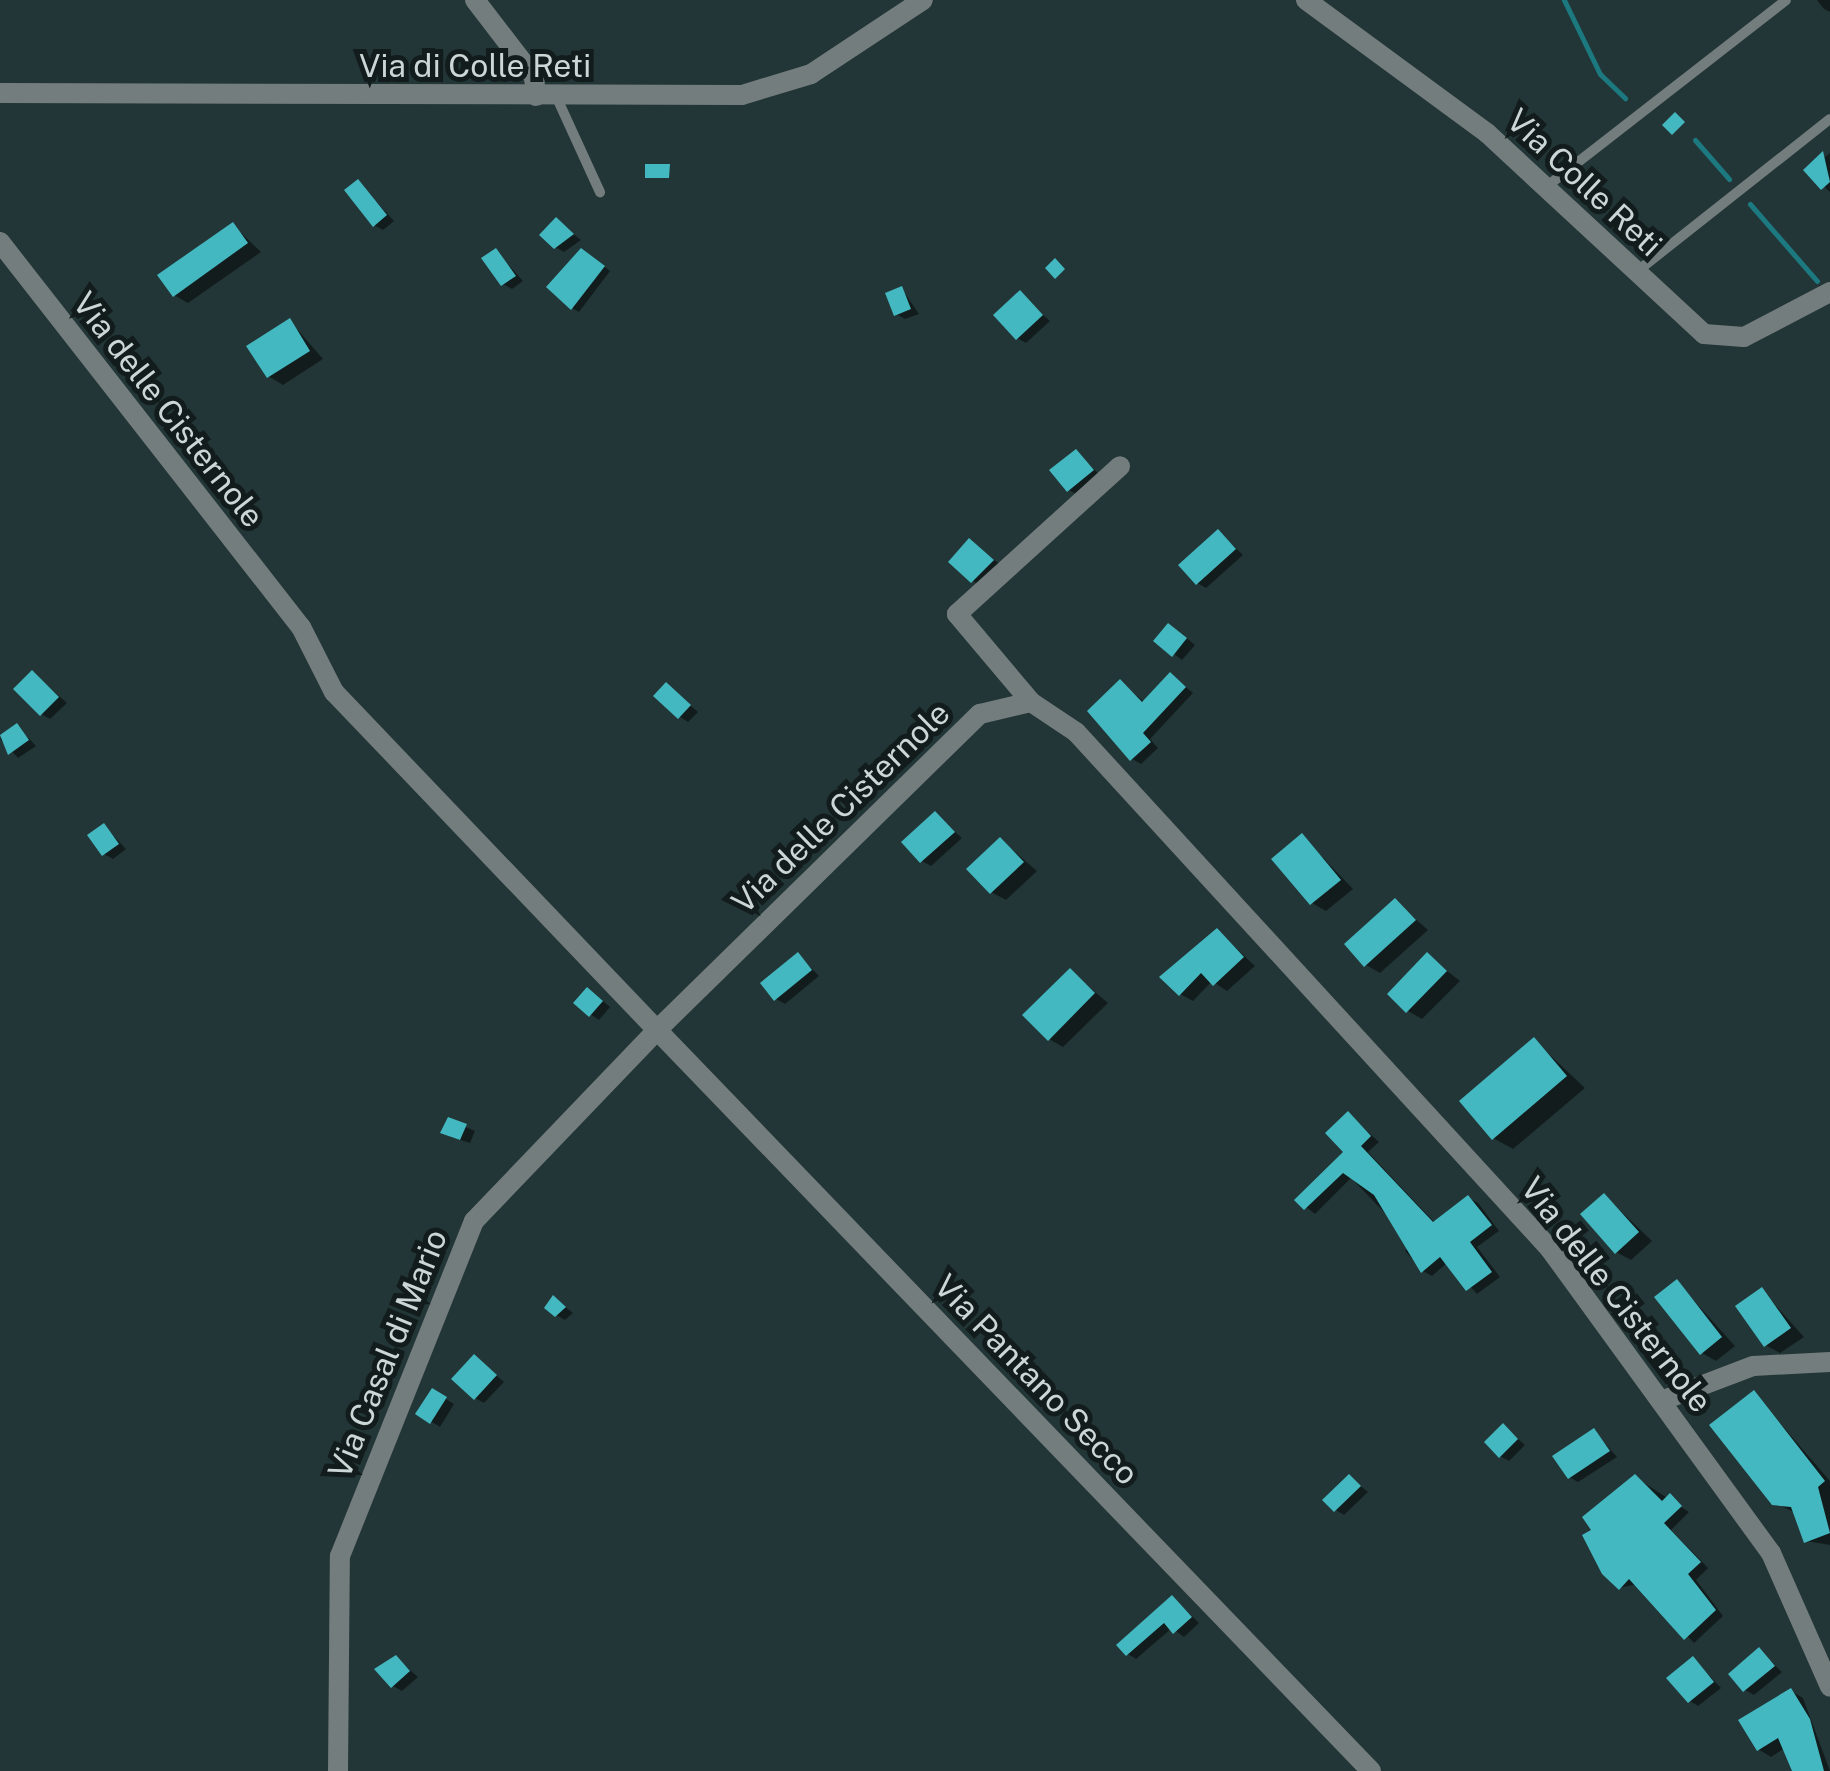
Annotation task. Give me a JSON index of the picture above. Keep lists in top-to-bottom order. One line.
{"streets":{"street":["Via di Colle Reti","Via Colle Reti","Via delle Cisternole","Via Casal di Mario","Via Pantano Secco"]},"crossings":[["Via delle Cisternole","Via Casal di Mario"],["Via delle Cisternole","Via Pantano Secco"],["Via Casal di Mario","Via Pantano Secco"]]}
